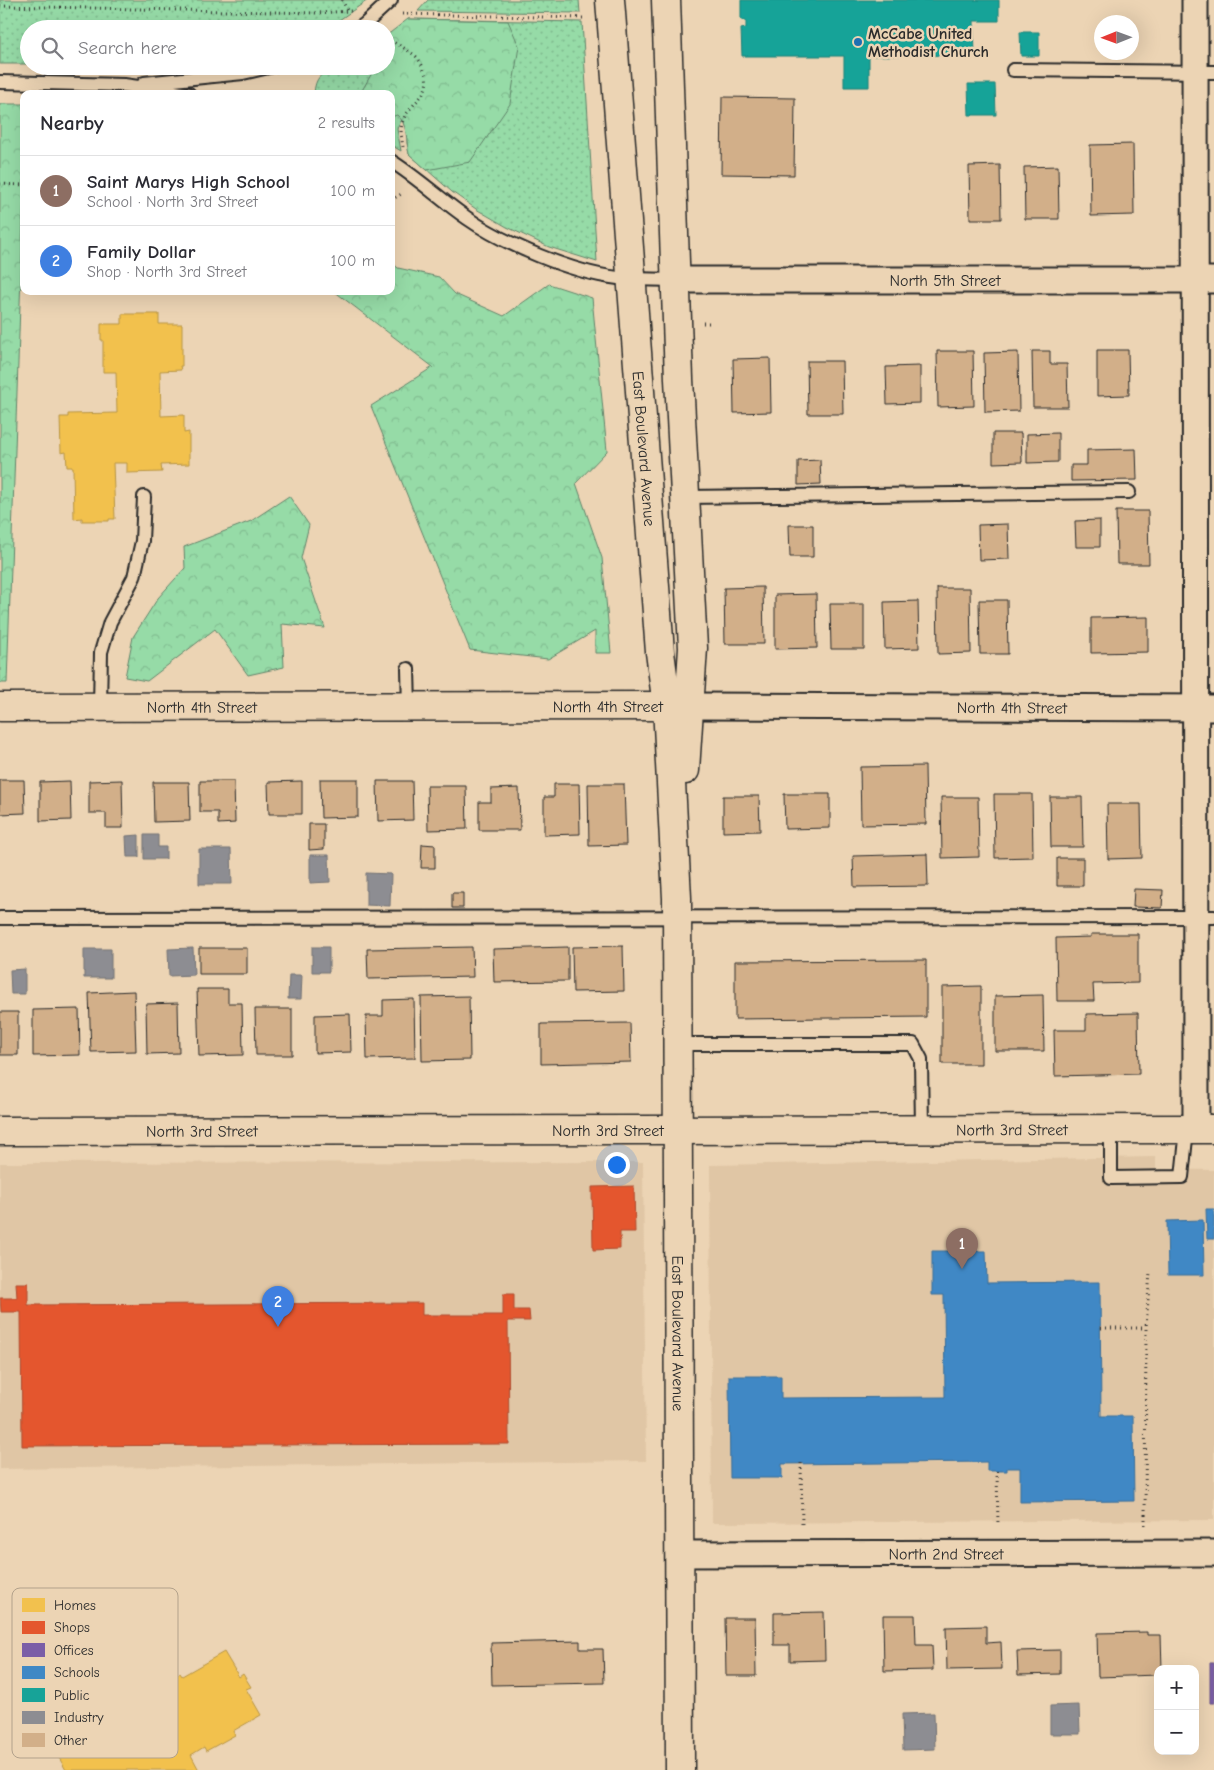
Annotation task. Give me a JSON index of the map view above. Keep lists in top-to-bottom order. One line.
{"streets":{"street":["North 5th Street","East Boulevard Avenue","North 4th Street","North 3rd Street","North 2nd Street"]},"crossings":[["North 5th Street","East Boulevard Avenue"],["East Boulevard Avenue","North 4th Street"],["East Boulevard Avenue","North 3rd Street"],["East Boulevard Avenue","North 2nd Street"]],"places":["McCabe United Methodist Church"],"legend":["Homes","Shops","Offices","Schools","Public","Industry","Other"],"north":"left","page":{"search":"Search here","heading":["Nearby","2 results"],"list":[{"mark":"1","name":"Saint Marys High School","note":"School · North 3rd Street","value":"100 m"},{"mark":"2","name":"Family Dollar","note":"Shop · North 3rd Street","value":"100 m"}],"pins":["1","2"],"map_buttons":["+","−"]}}
